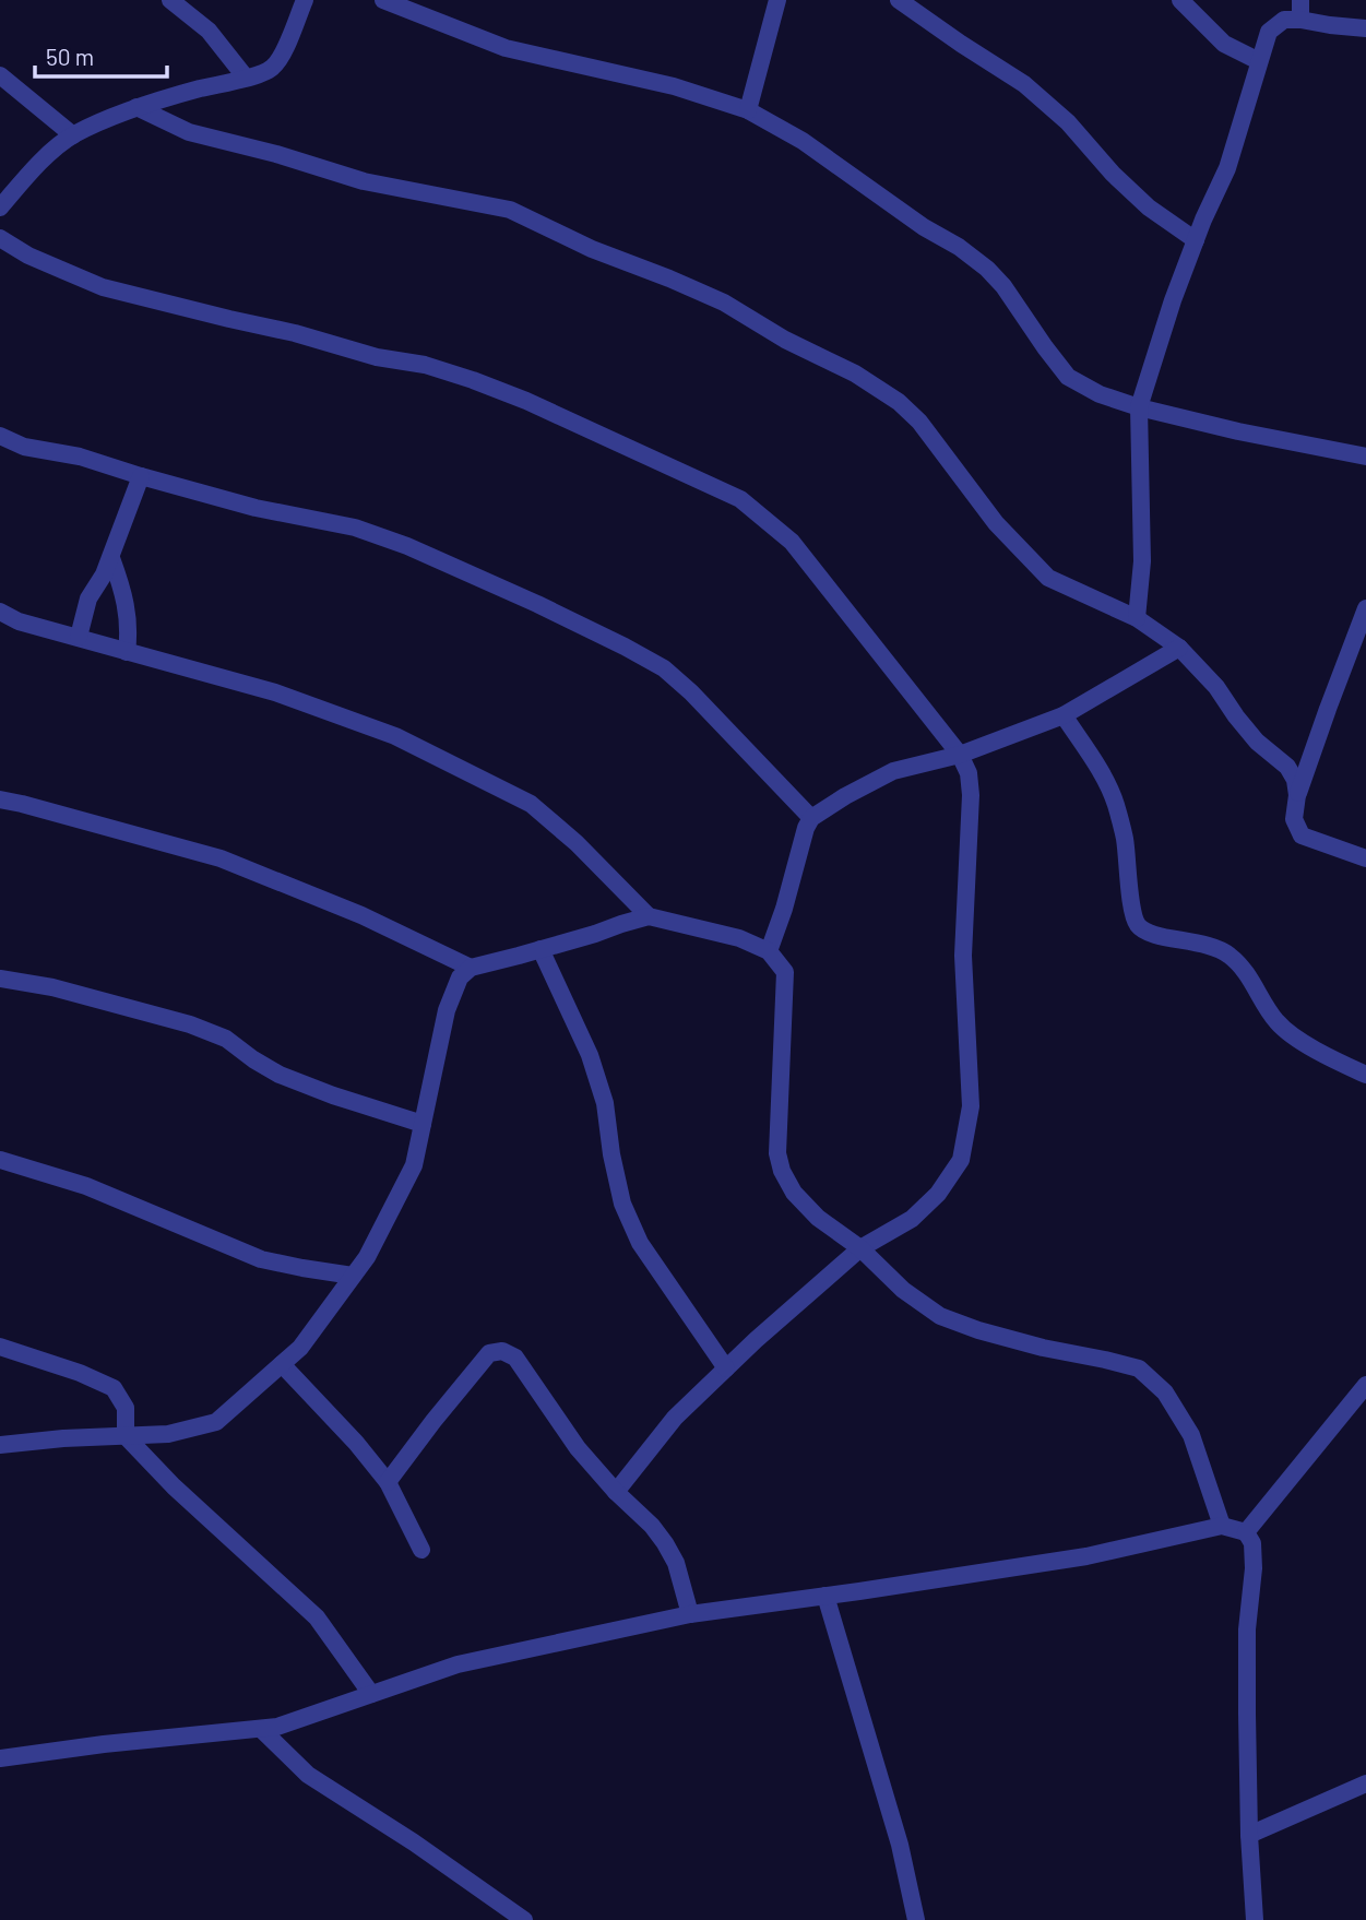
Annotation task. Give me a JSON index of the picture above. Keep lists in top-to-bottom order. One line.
{"scale_bar":"50 m"}
